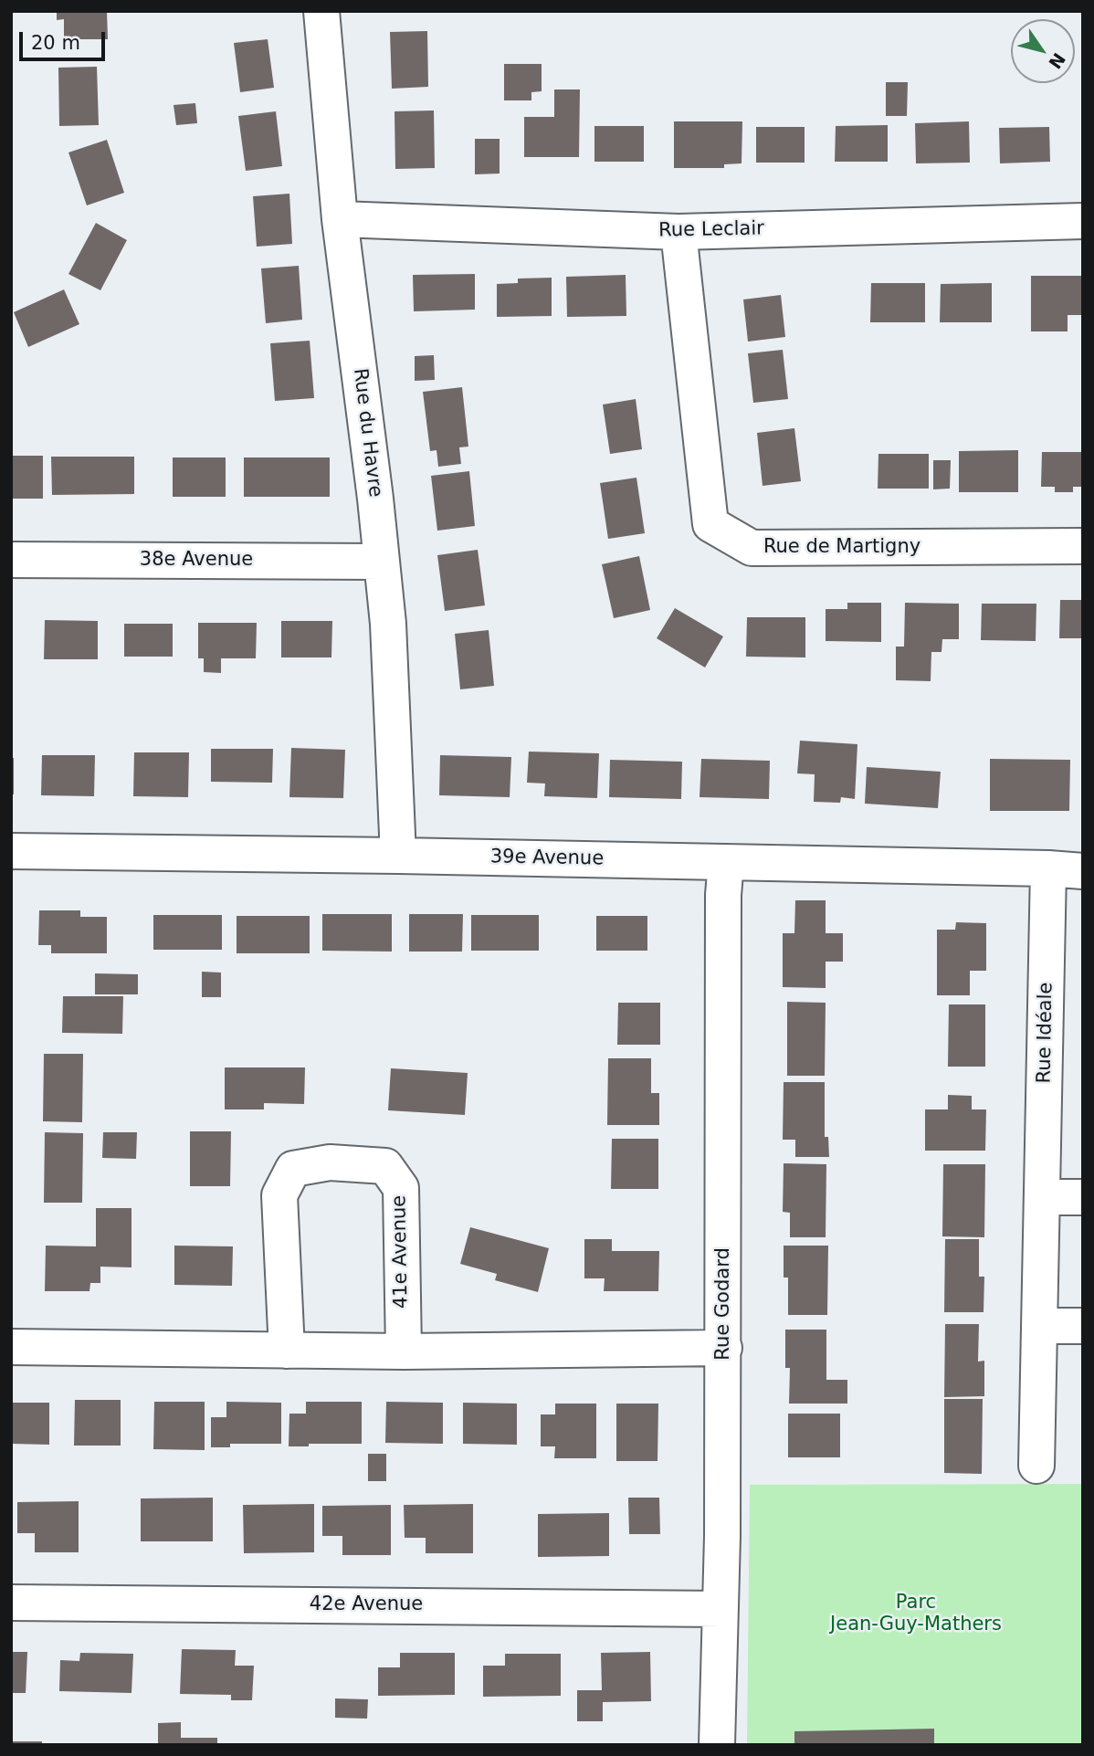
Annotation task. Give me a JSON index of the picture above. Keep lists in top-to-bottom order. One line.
{"streets":{"street":["Rue Leclair","Rue du Havre","Rue de Martigny","38e Avenue","39e Avenue","Rue Idéale","41e Avenue","Rue Godard","42e Avenue"]},"crossings":[["Rue Leclair","Rue du Havre"],["Rue Leclair","Rue de Martigny"],["Rue du Havre","38e Avenue"],["Rue du Havre","39e Avenue"],["39e Avenue","Rue Idéale"],["39e Avenue","Rue Godard"],["Rue Godard","42e Avenue"]],"parks":["Parc Jean-Guy-Mathers"],"scale_bar":"20 m","north":"bottom right"}
